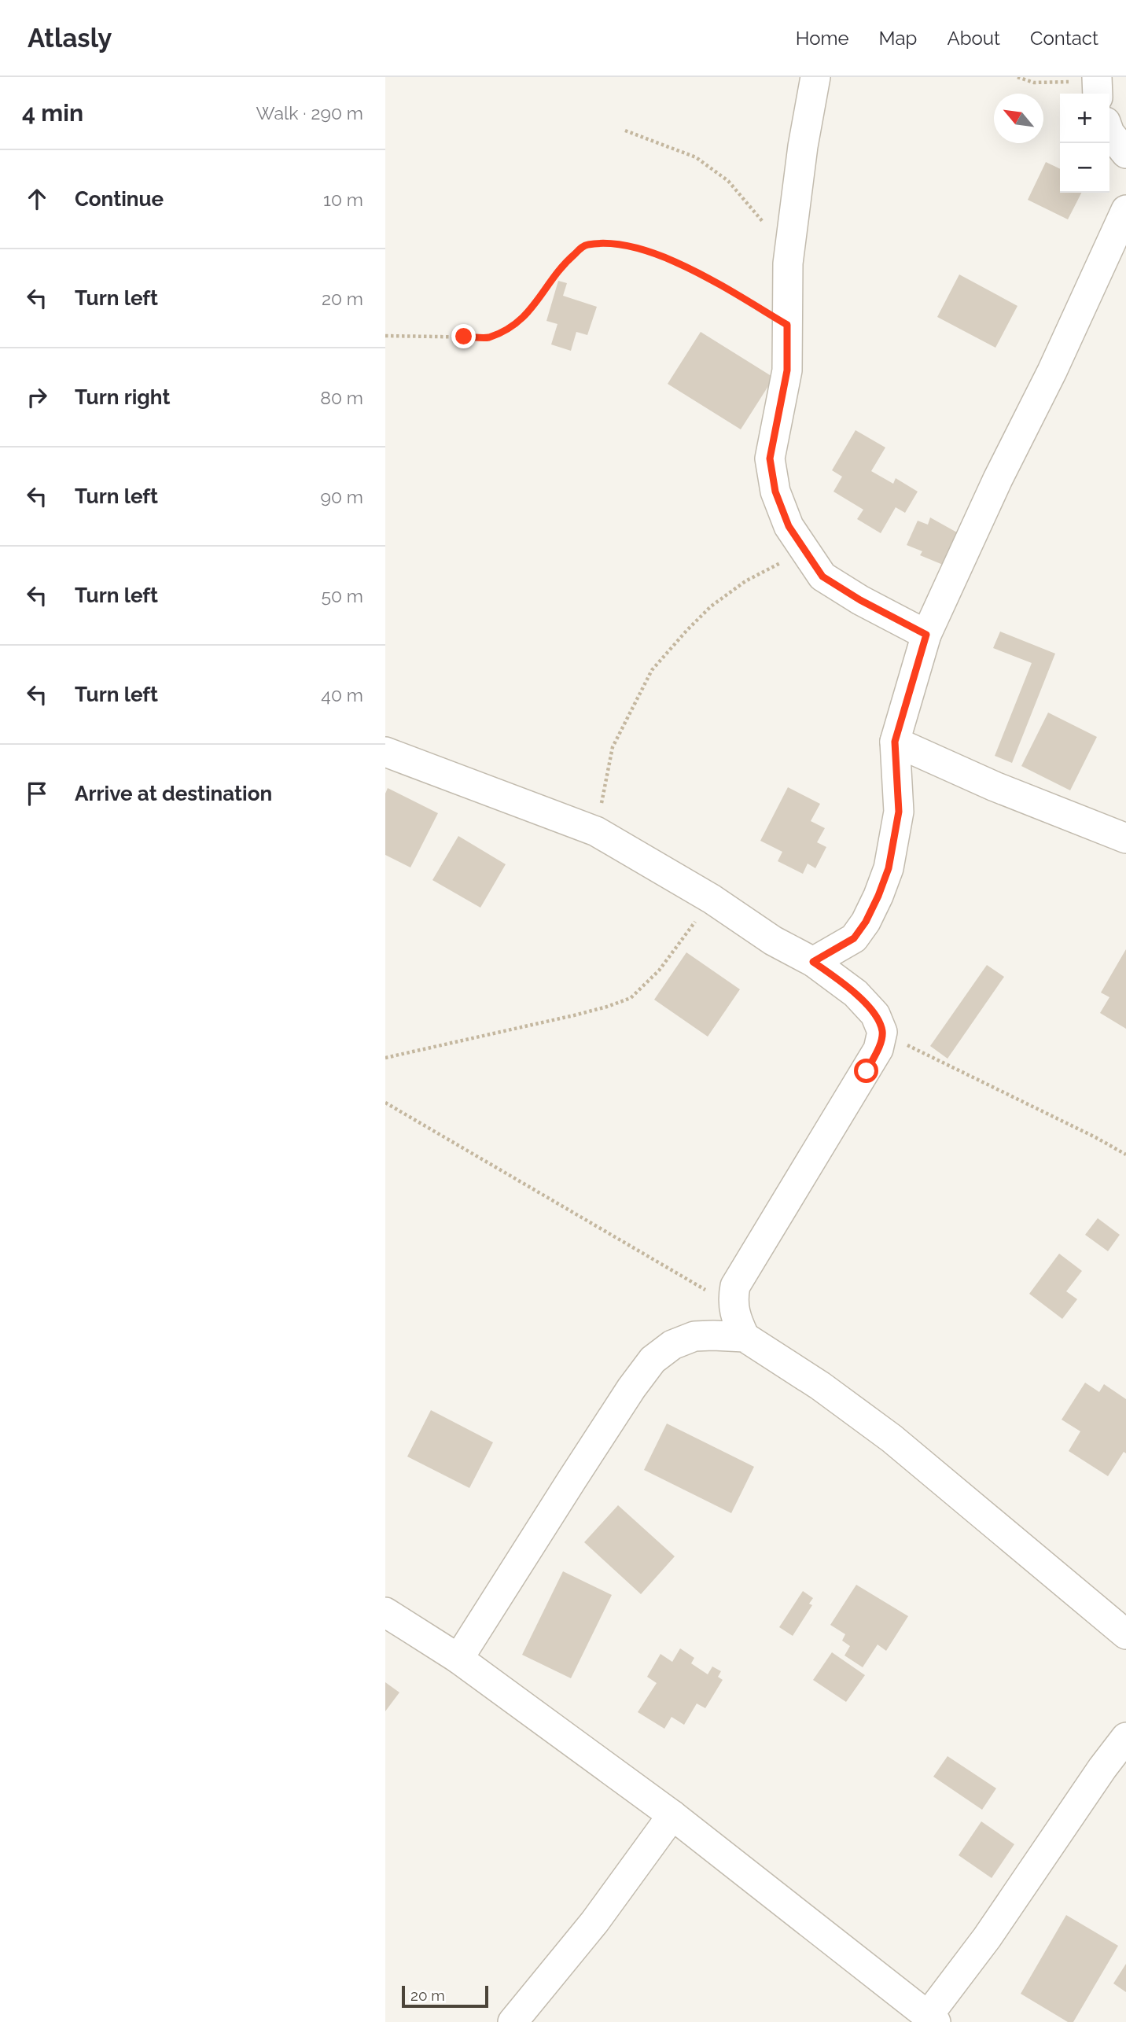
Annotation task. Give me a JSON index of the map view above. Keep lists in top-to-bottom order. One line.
{"scale_bar":"20 m","north":"top left","page":{"header":"Atlasly","nav":["Home","Map","About","Contact"],"heading":["4 min","Walk · 290 m"],"map_buttons":["+","−"],"list":[["Continue","10 m"],["Turn left","20 m"],["Turn right","80 m"],["Turn left","90 m"],["Turn left","50 m"],["Turn left","40 m"],"Arrive at destination"],"scale":"20 m"}}
